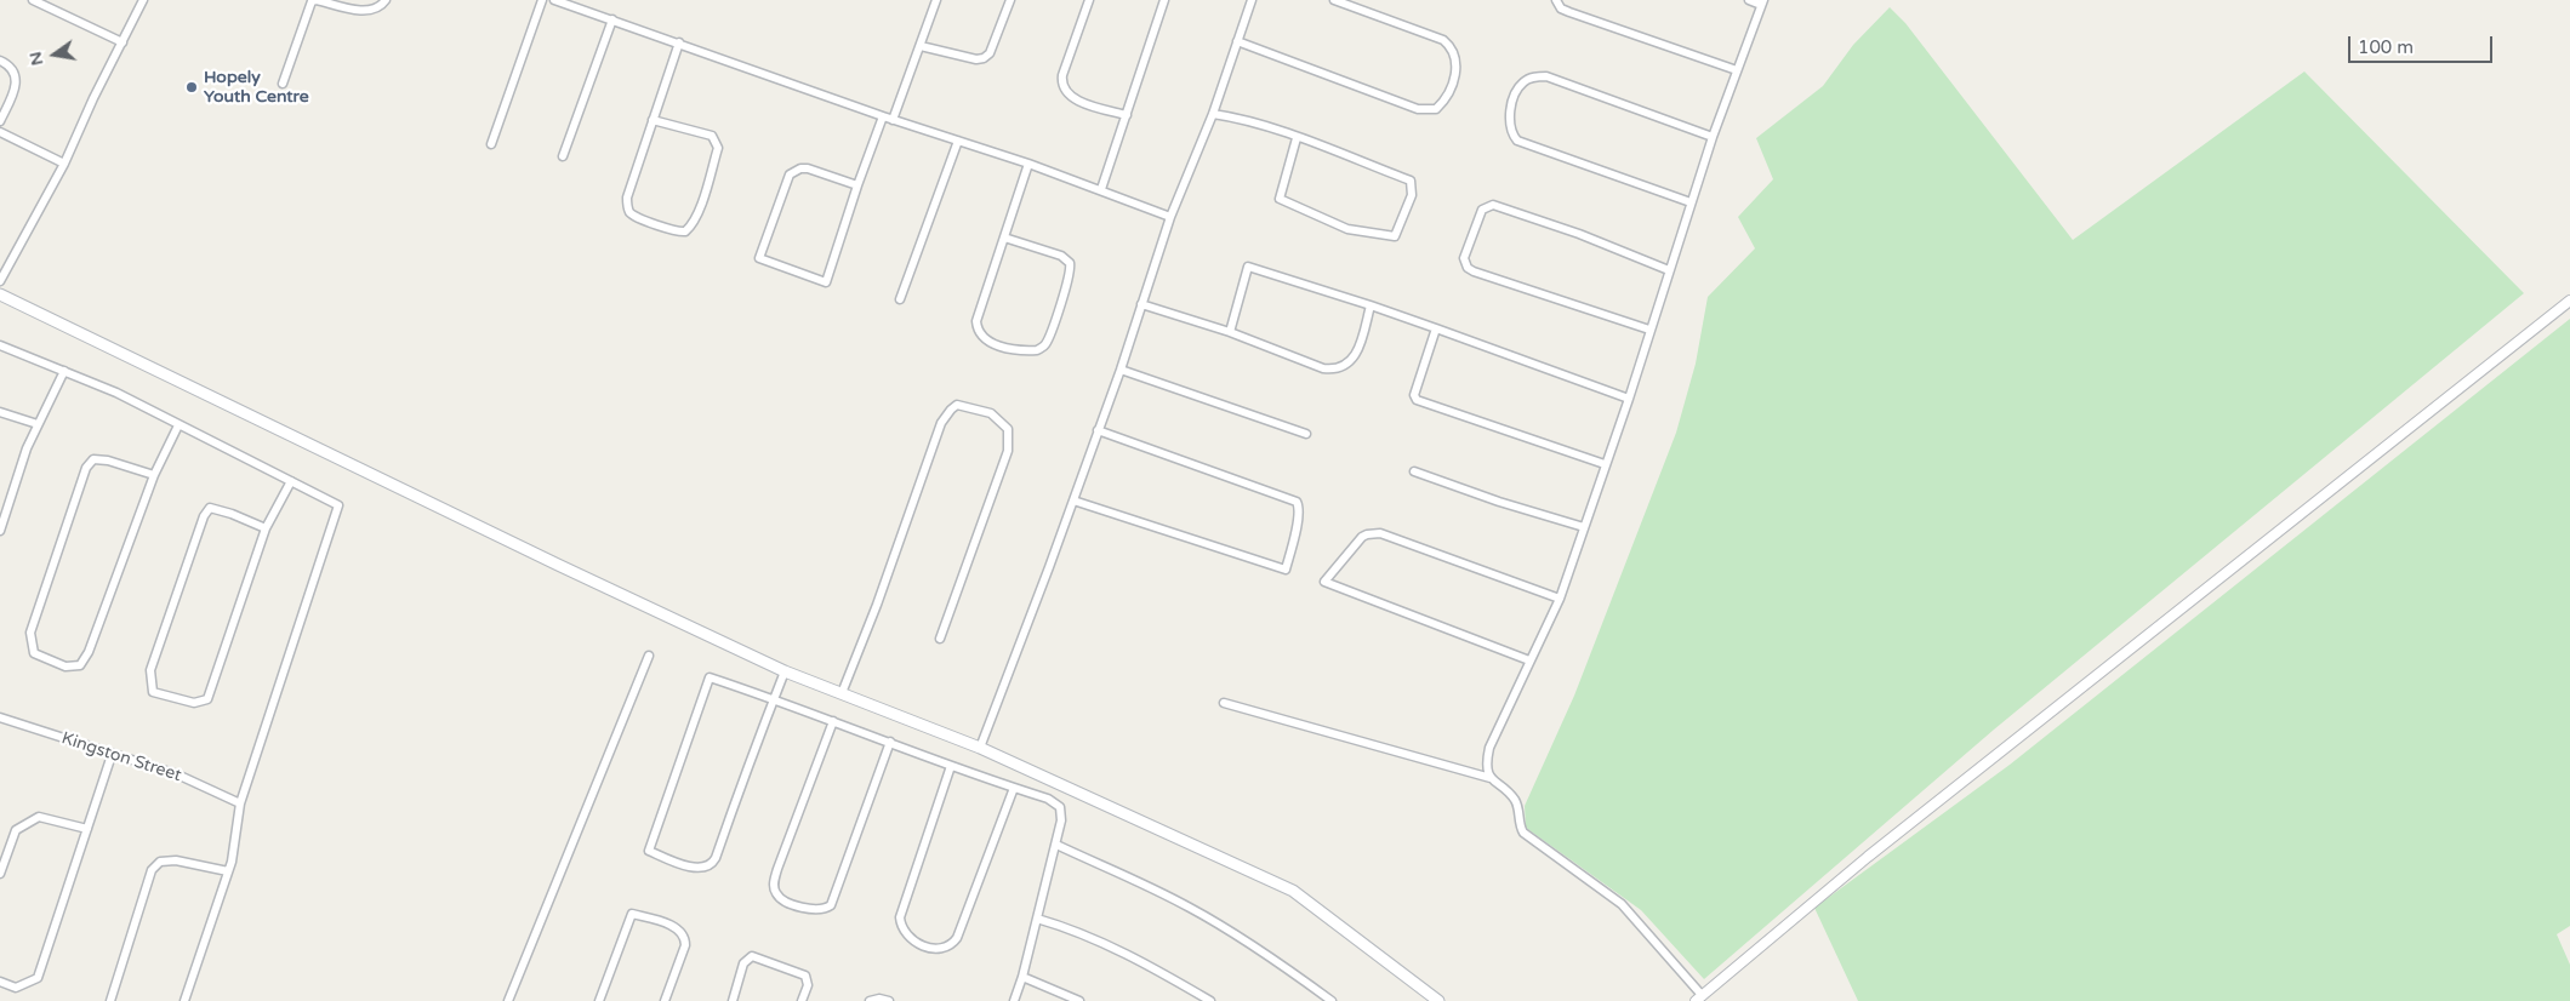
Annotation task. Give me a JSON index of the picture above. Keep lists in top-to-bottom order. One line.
{"streets":{"street":["Kingston Street"]},"places":["Hopely Youth Centre"],"scale_bar":"100 m","north":"left"}
